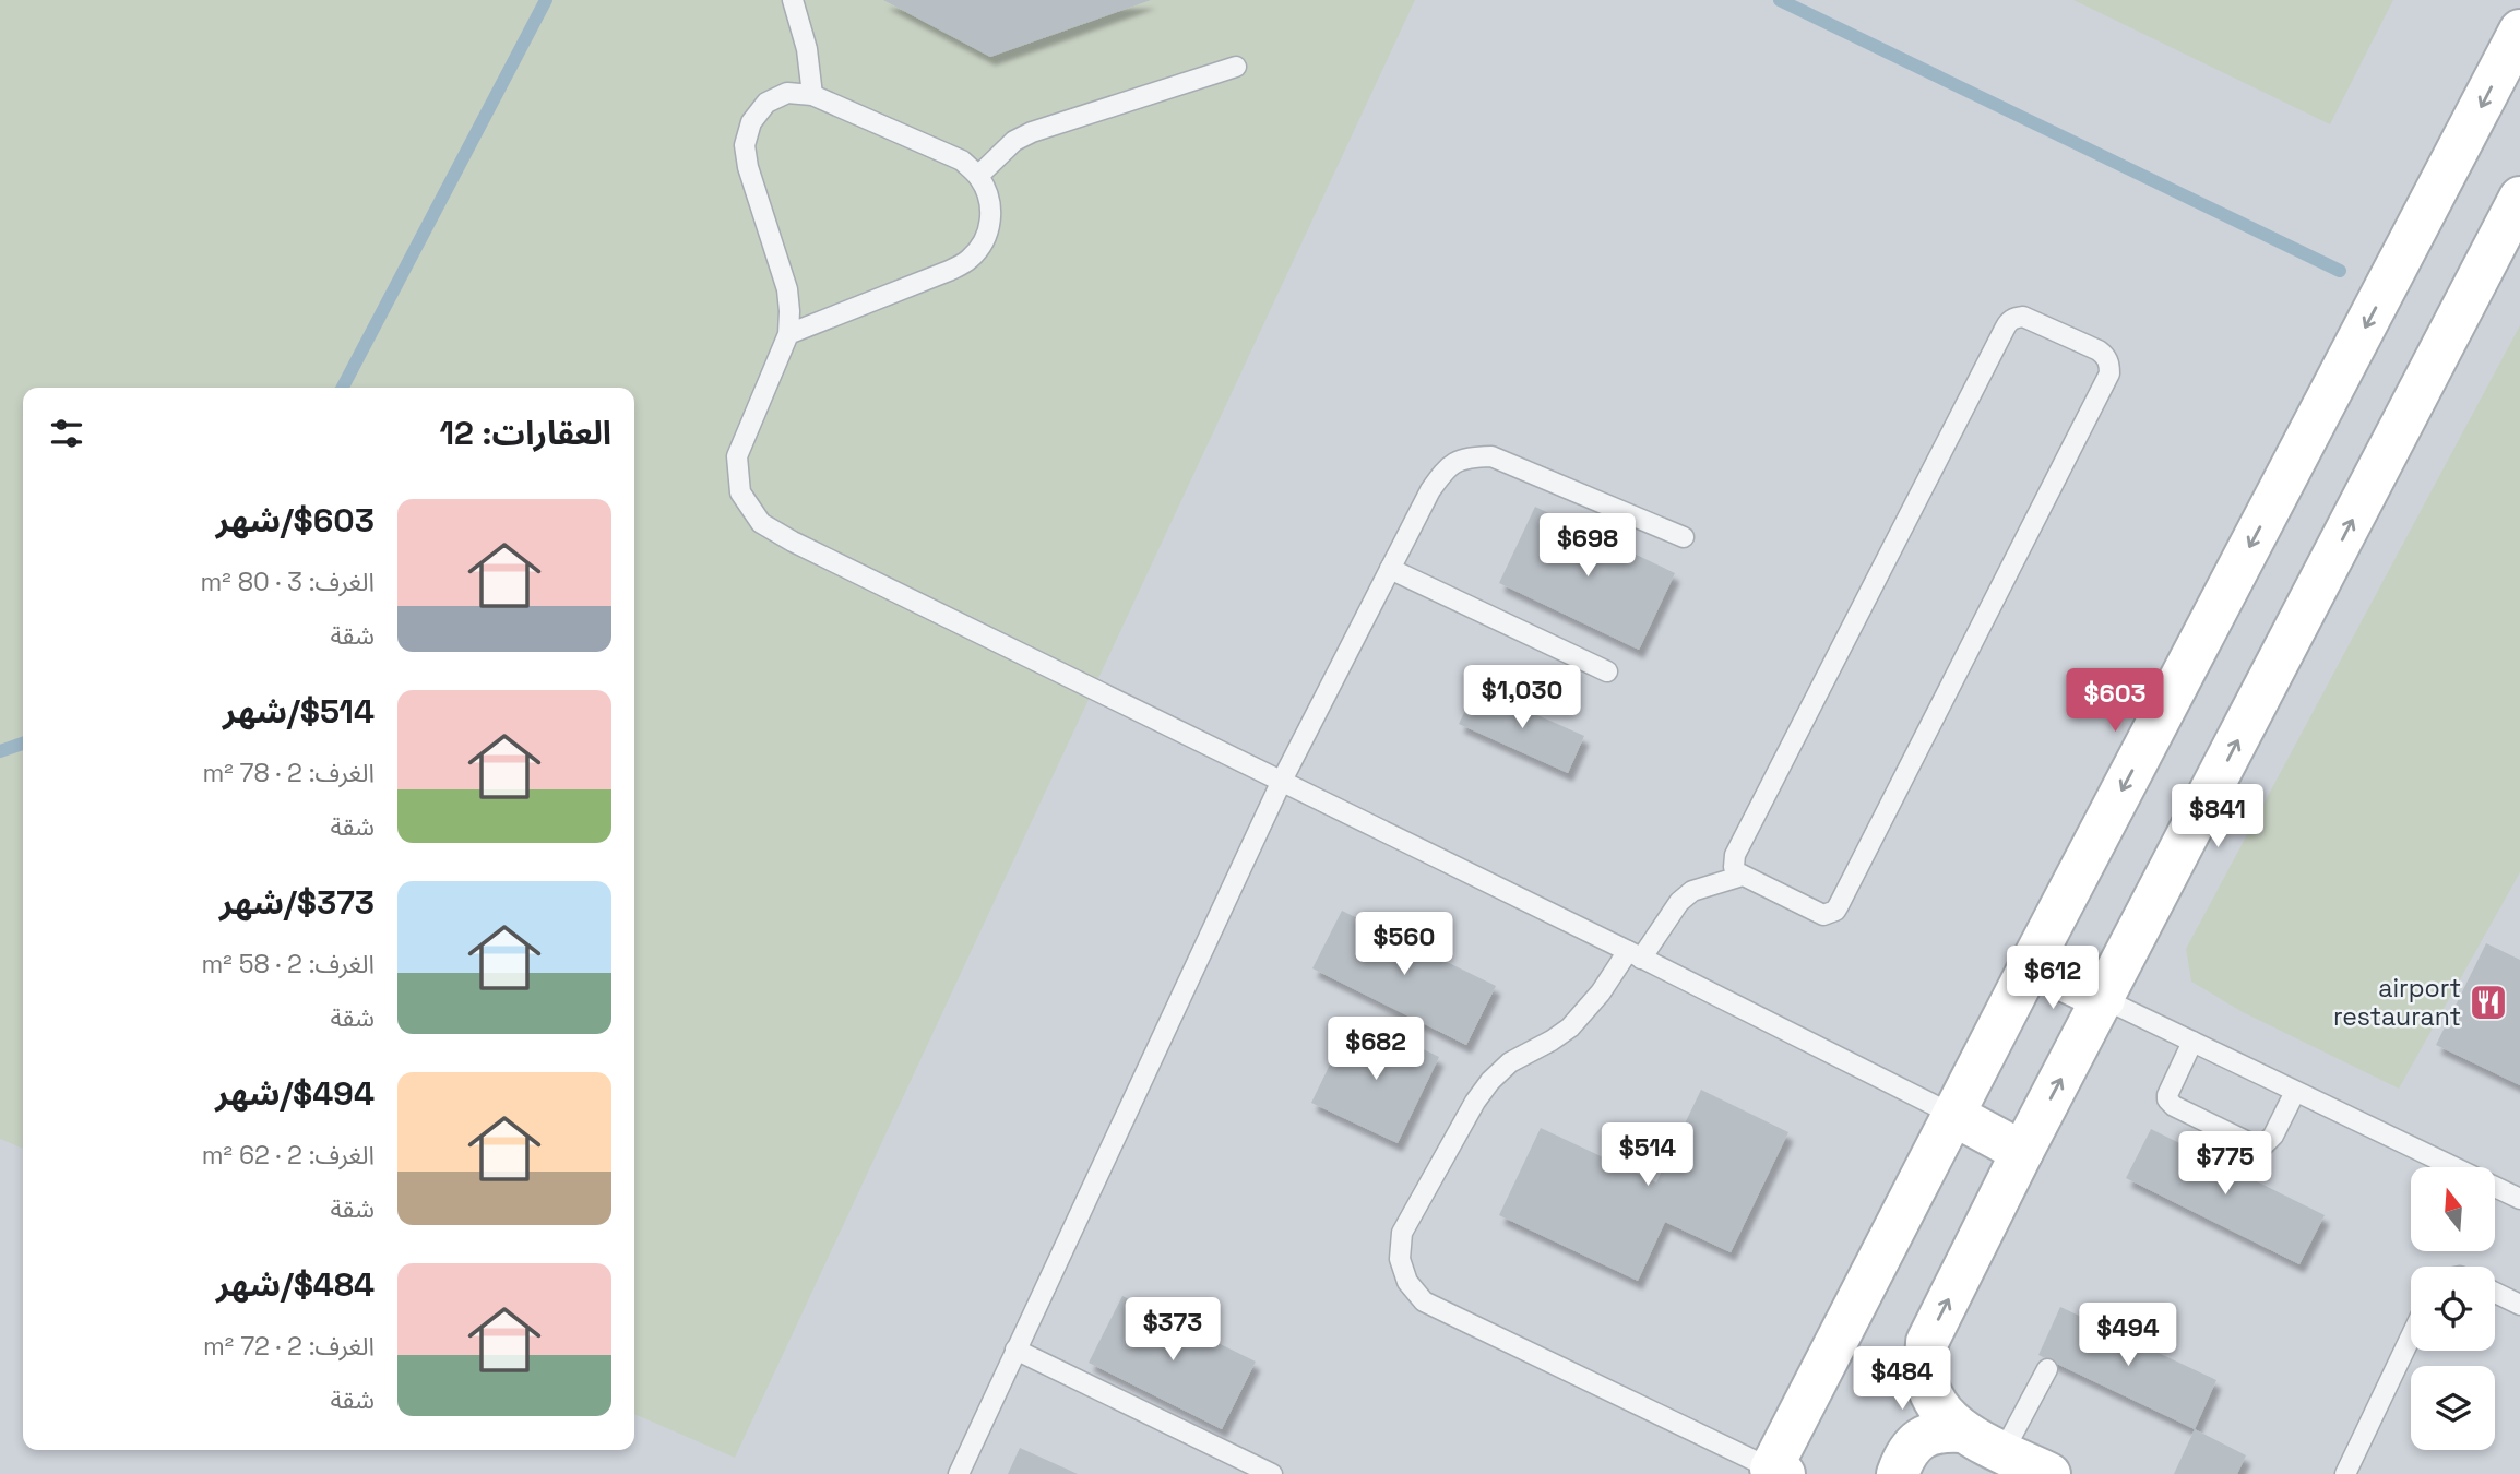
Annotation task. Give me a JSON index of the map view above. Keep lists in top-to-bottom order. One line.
{"places":{"restaurant":["airport restaurant"]},"north":"top","page":{"heading":"العقارات: 12","list":[{"name":"$603/شهر","note":"الغرف: 3 · 80 m² · شقة"},{"name":"$514/شهر","note":"الغرف: 2 · 78 m² · شقة"},{"name":"$373/شهر","note":"الغرف: 2 · 58 m² · شقة"},{"name":"$494/شهر","note":"الغرف: 2 · 62 m² · شقة"},{"name":"$484/شهر","note":"الغرف: 2 · 72 m² · شقة"}],"price":["$698","$1,030","$603","$841","$560","$612","$682","$514","$775","$373","$494","$484"]}}
